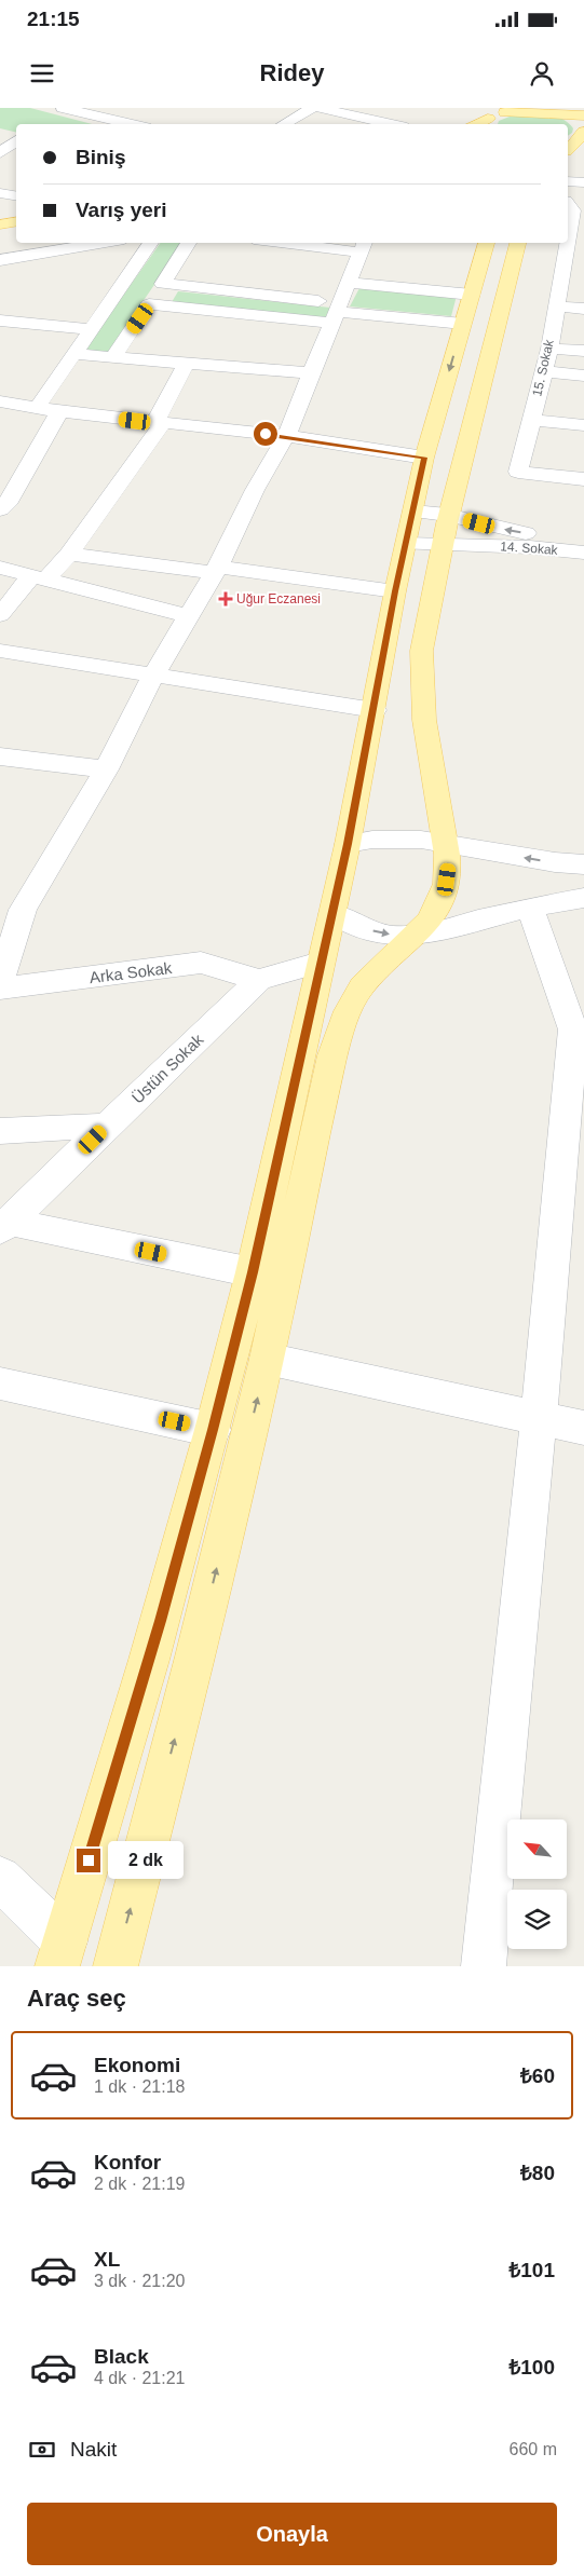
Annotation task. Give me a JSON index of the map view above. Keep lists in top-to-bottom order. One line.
{"streets":{"street":["15. Sokak","14. Sokak","Arka Sokak","Üstün Sokak"]},"crossings":[["Arka Sokak","Üstün Sokak"]],"places":{"health":["Uğur Eczanesi"]},"north":"top left","page":{"status":"21:15","header":"Ridey","banner":["Biniş","Varış yeri"],"bubble":"2 dk","heading":"Araç seç","list":[{"name":"Ekonomi","note":"1 dk · 21:18","value":"₺60"},{"name":"Konfor","note":"2 dk · 21:19","value":"₺80"},{"name":"XL","note":"3 dk · 21:20","value":"₺101"},{"name":"Black","note":"4 dk · 21:21","value":"₺100"}],"pay":["Nakit","660 m"],"buttons":"Onayla"}}
